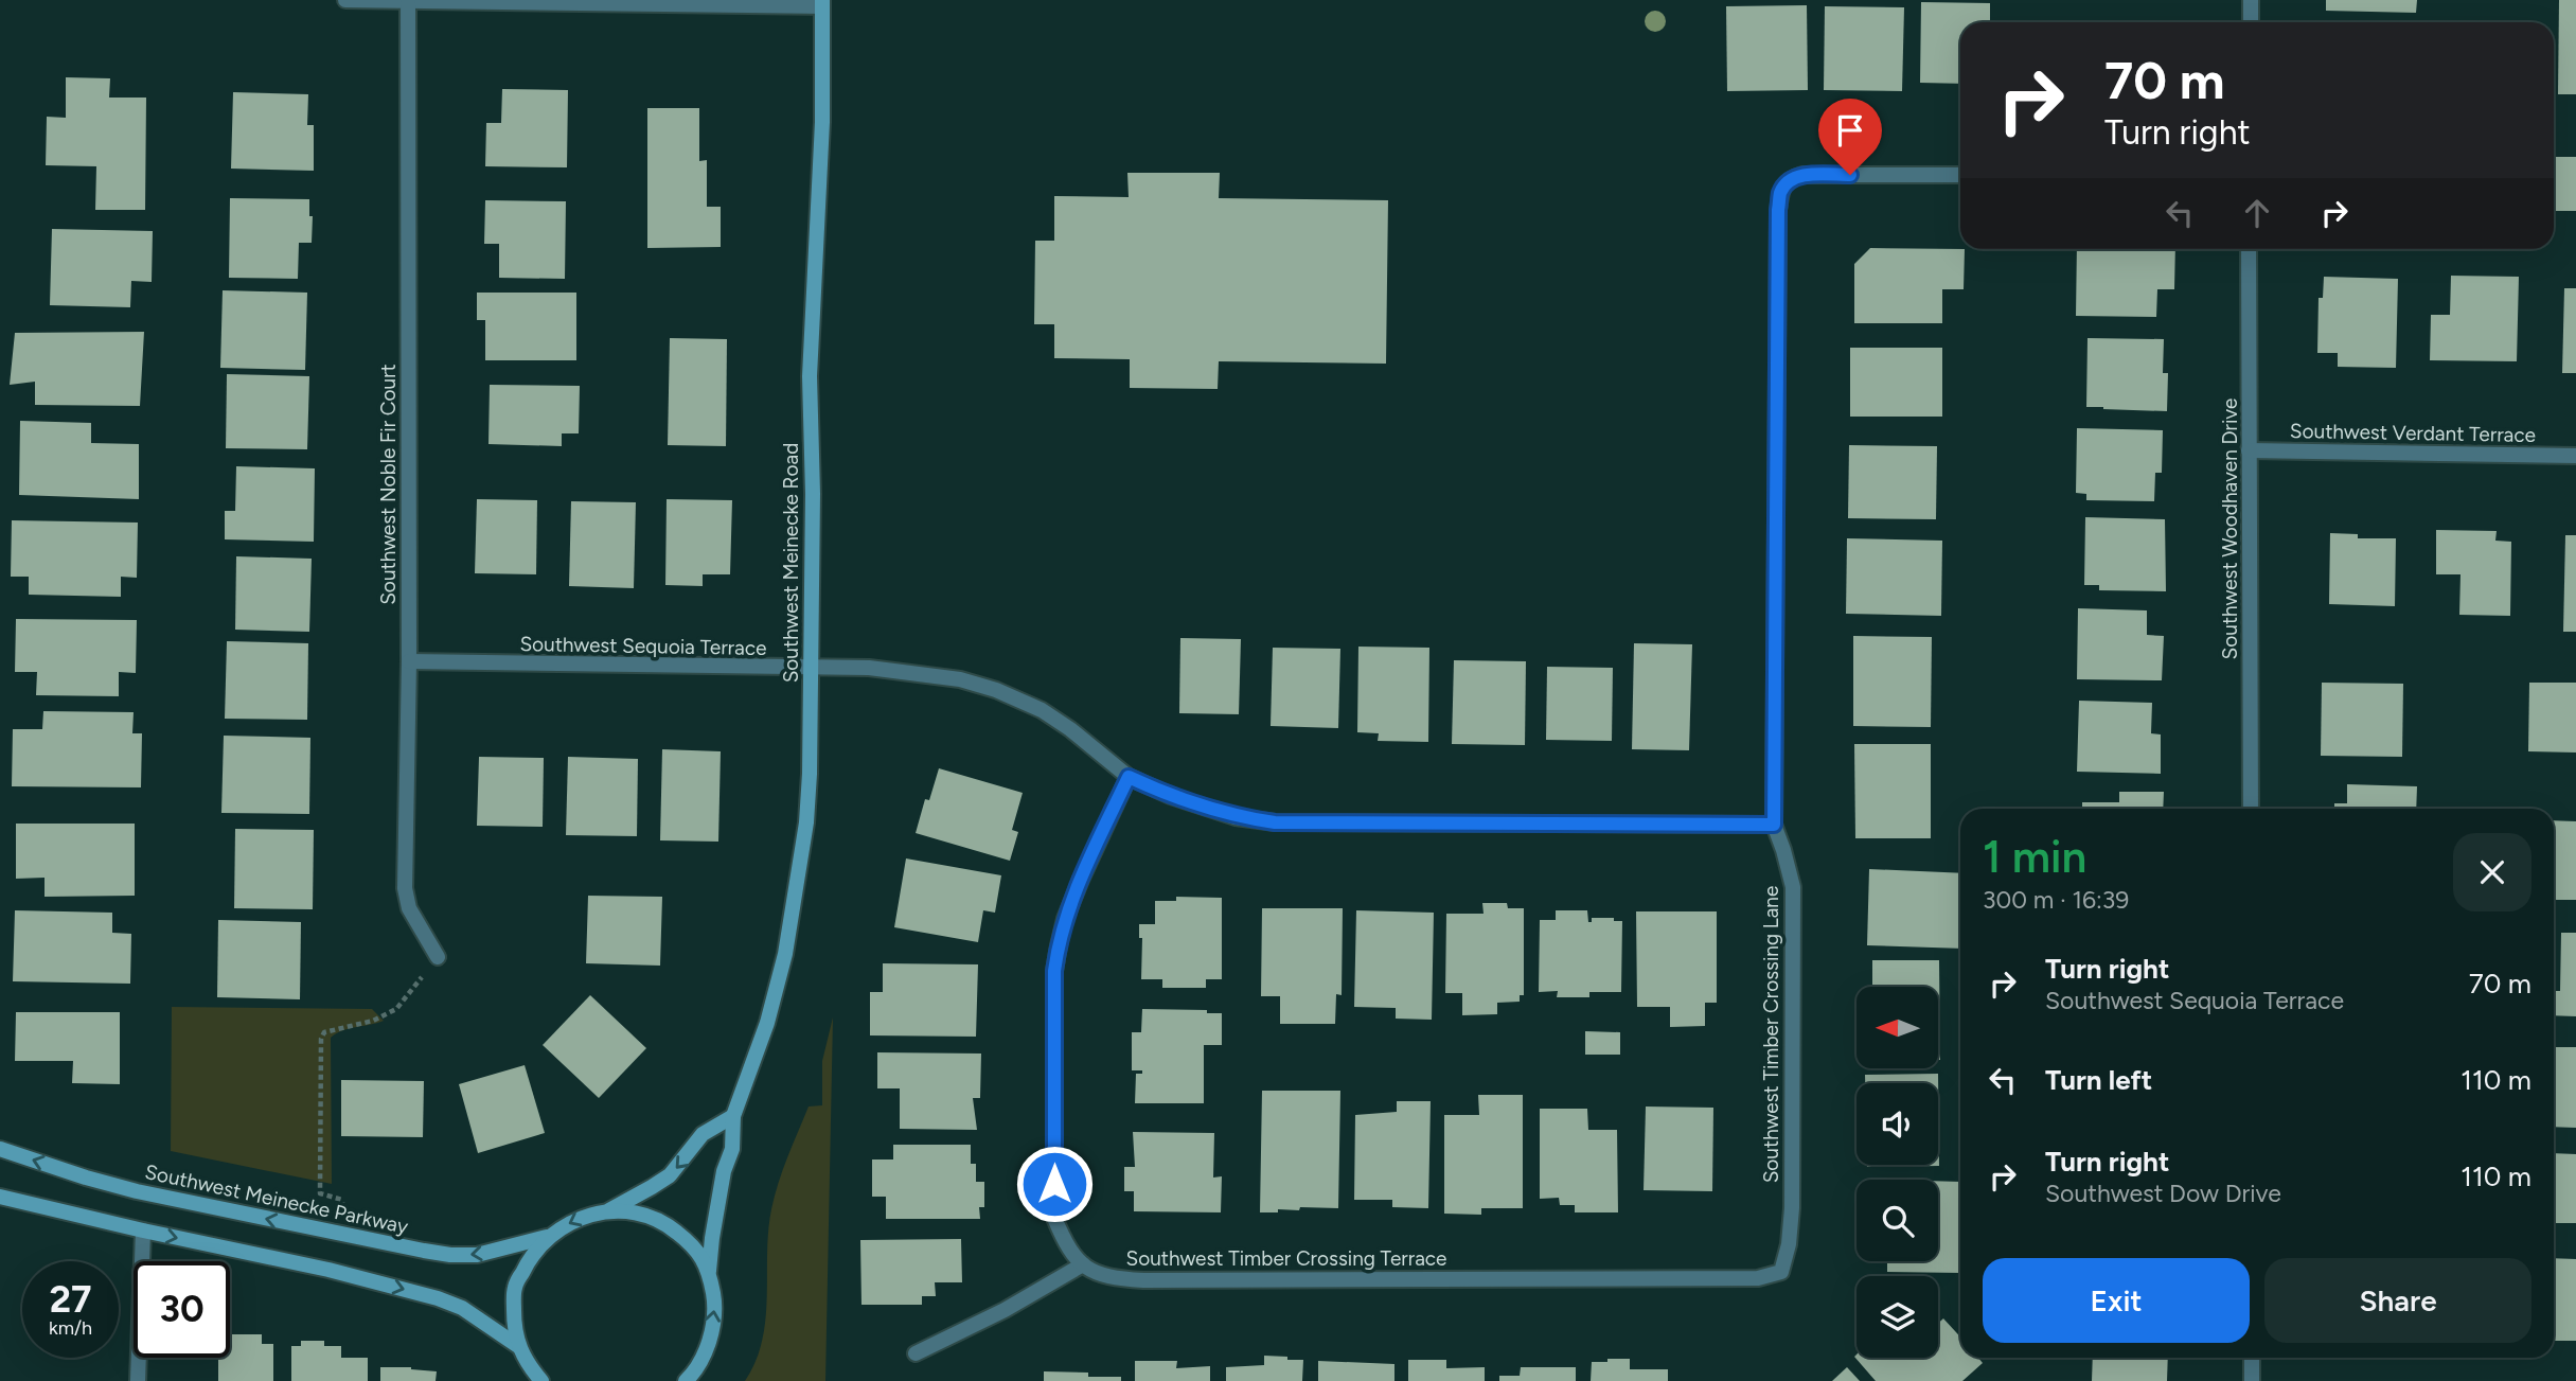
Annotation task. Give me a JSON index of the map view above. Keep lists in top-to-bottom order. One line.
{"streets":{"main road":["Southwest Meinecke Road","Southwest Meinecke Parkway"],"street":["Southwest Verdant Terrace","Southwest Noble Fir Court","Southwest Woodhaven Drive","Southwest Sequoia Terrace","Southwest Timber Crossing Lane","Southwest Timber Crossing Terrace"]},"crossings":[["Southwest Verdant Terrace","Southwest Woodhaven Drive"],["Southwest Noble Fir Court","Southwest Sequoia Terrace"],["Southwest Meinecke Road","Southwest Sequoia Terrace"],["Southwest Sequoia Terrace","Southwest Timber Crossing Lane"],["Southwest Timber Crossing Lane","Southwest Timber Crossing Terrace"]],"north":"left","page":{"turn":["70 m","Turn right"],"heading":["1 min","300 m · 16:39"],"list":[{"name":"Turn right","note":"Southwest Sequoia Terrace","value":"70 m"},{"name":"Turn left","value":"110 m"},{"name":"Turn right","note":"Southwest Dow Drive","value":"110 m"}],"buttons":["Exit","Share"],"speed":"27 km/h","limit":"30"}}
